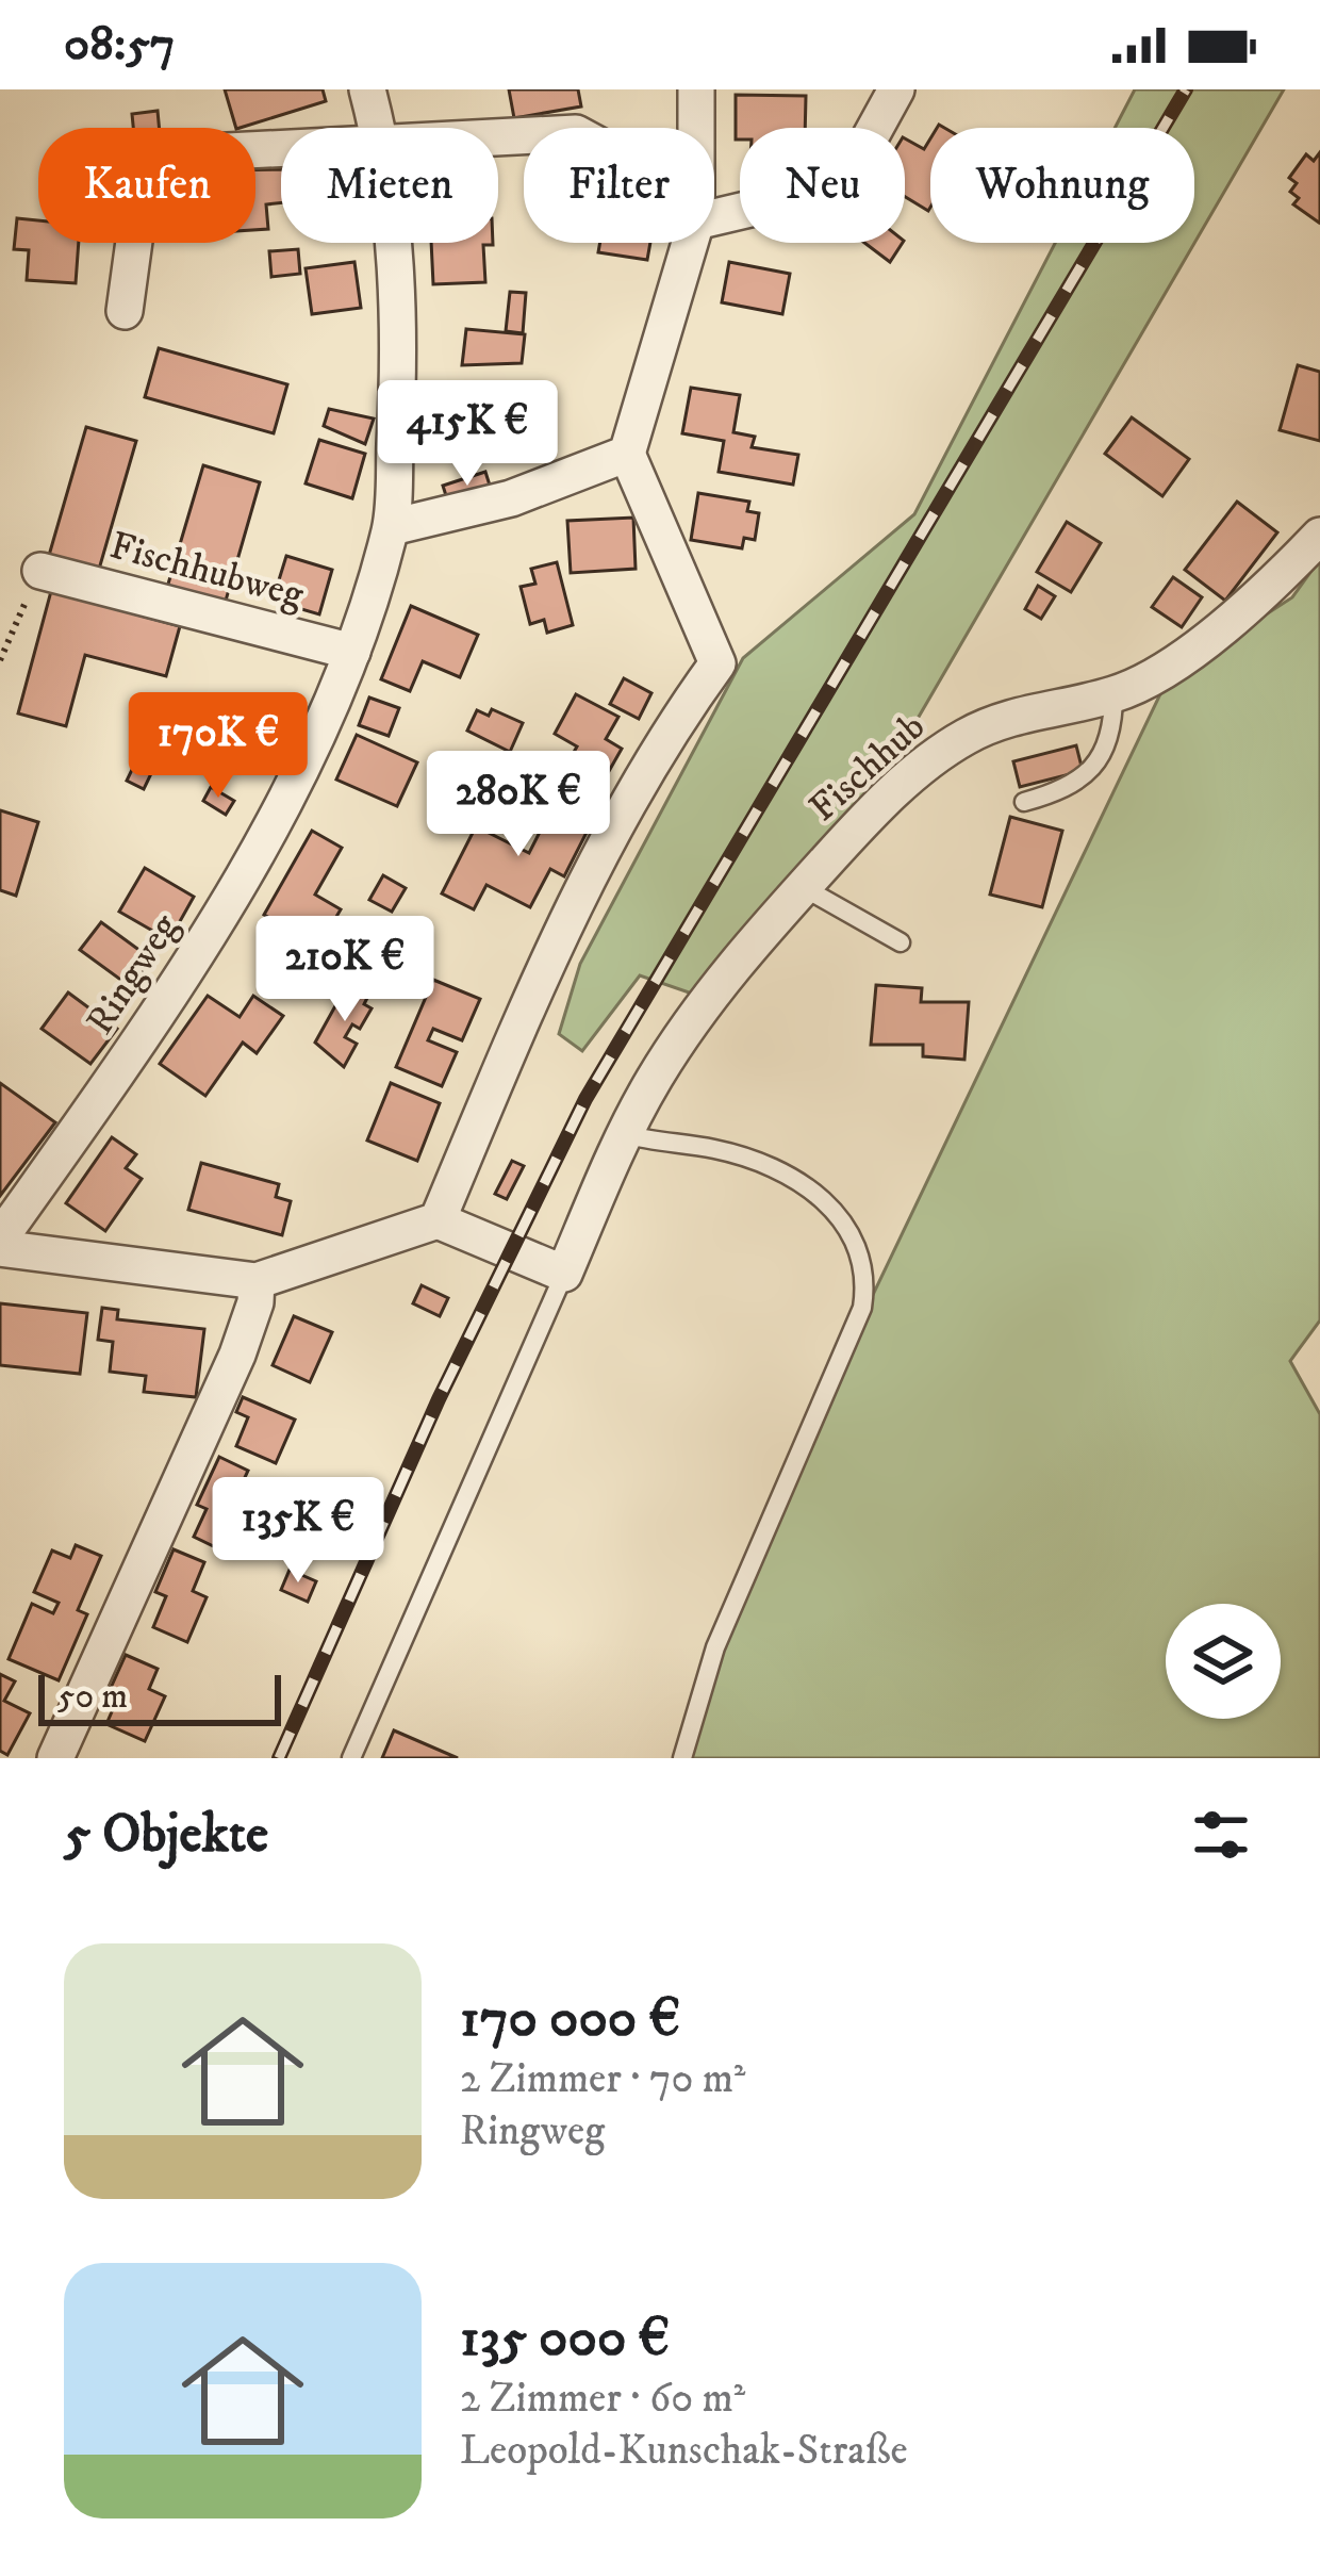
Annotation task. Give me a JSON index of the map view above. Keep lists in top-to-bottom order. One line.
{"streets":{"street":["Fischhubweg","Fischhub","Ringweg"]},"crossings":[["Fischhubweg","Ringweg"]],"scale_bar":"50 m","page":{"status":"08:57","chip":["Kaufen","Mieten","Filter","Neu","Wohnung"],"price":["415K €","170K €","280K €","210K €","135K €"],"scale":"50 m","heading":"5 Objekte","list":[{"name":"170 000 €","note":"2 Zimmer · 70 m² · Ringweg"},{"name":"135 000 €","note":"2 Zimmer · 60 m² · Leopold-Kunschak-Straße"}]}}
